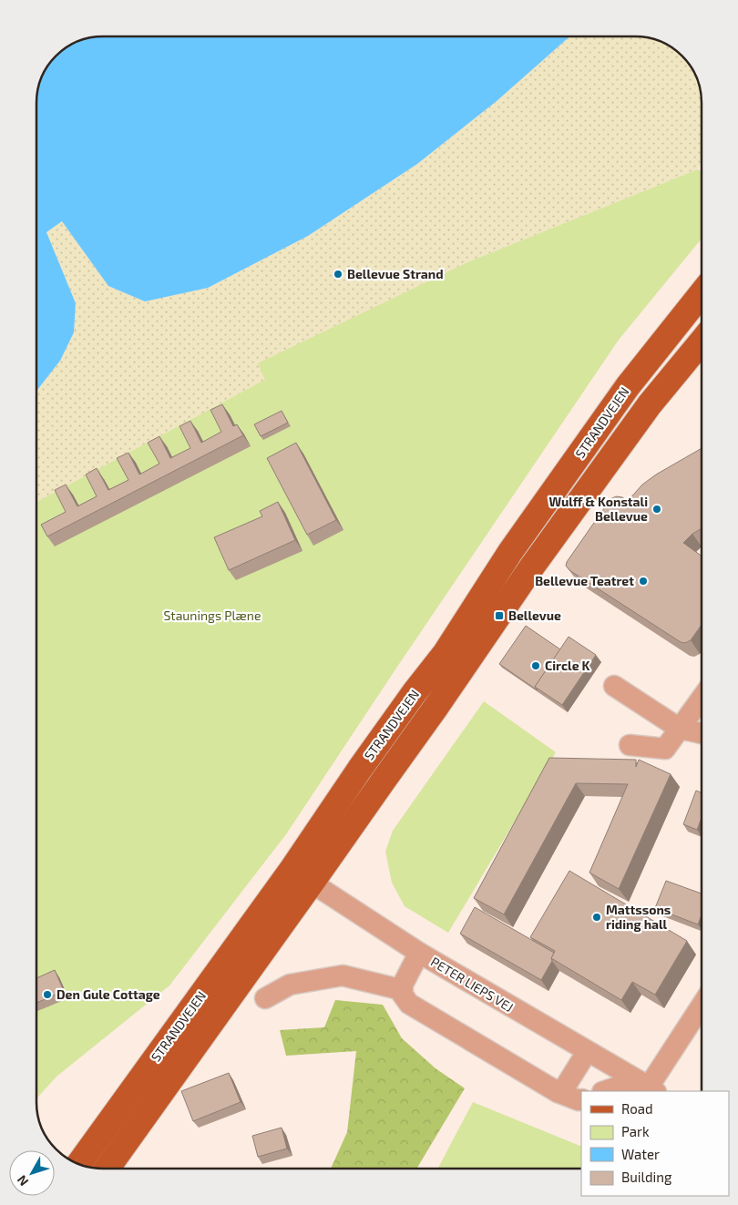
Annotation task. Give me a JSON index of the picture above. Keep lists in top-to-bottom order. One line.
{"streets":{"main road":["STRANDVEJEN"],"street":["PETER LIEPS VEJ"]},"crossings":[["STRANDVEJEN","PETER LIEPS VEJ"]],"parks":["Staunings Plæne"],"places":{"other":["Bellevue Strand","Wulff & Konstali Bellevue","Bellevue Teatret","Circle K","Mattssons riding hall","Den Gule Cottage"],"transit":["Bellevue"]},"legend":["Road","Park","Water","Building"],"north":"bottom left"}
